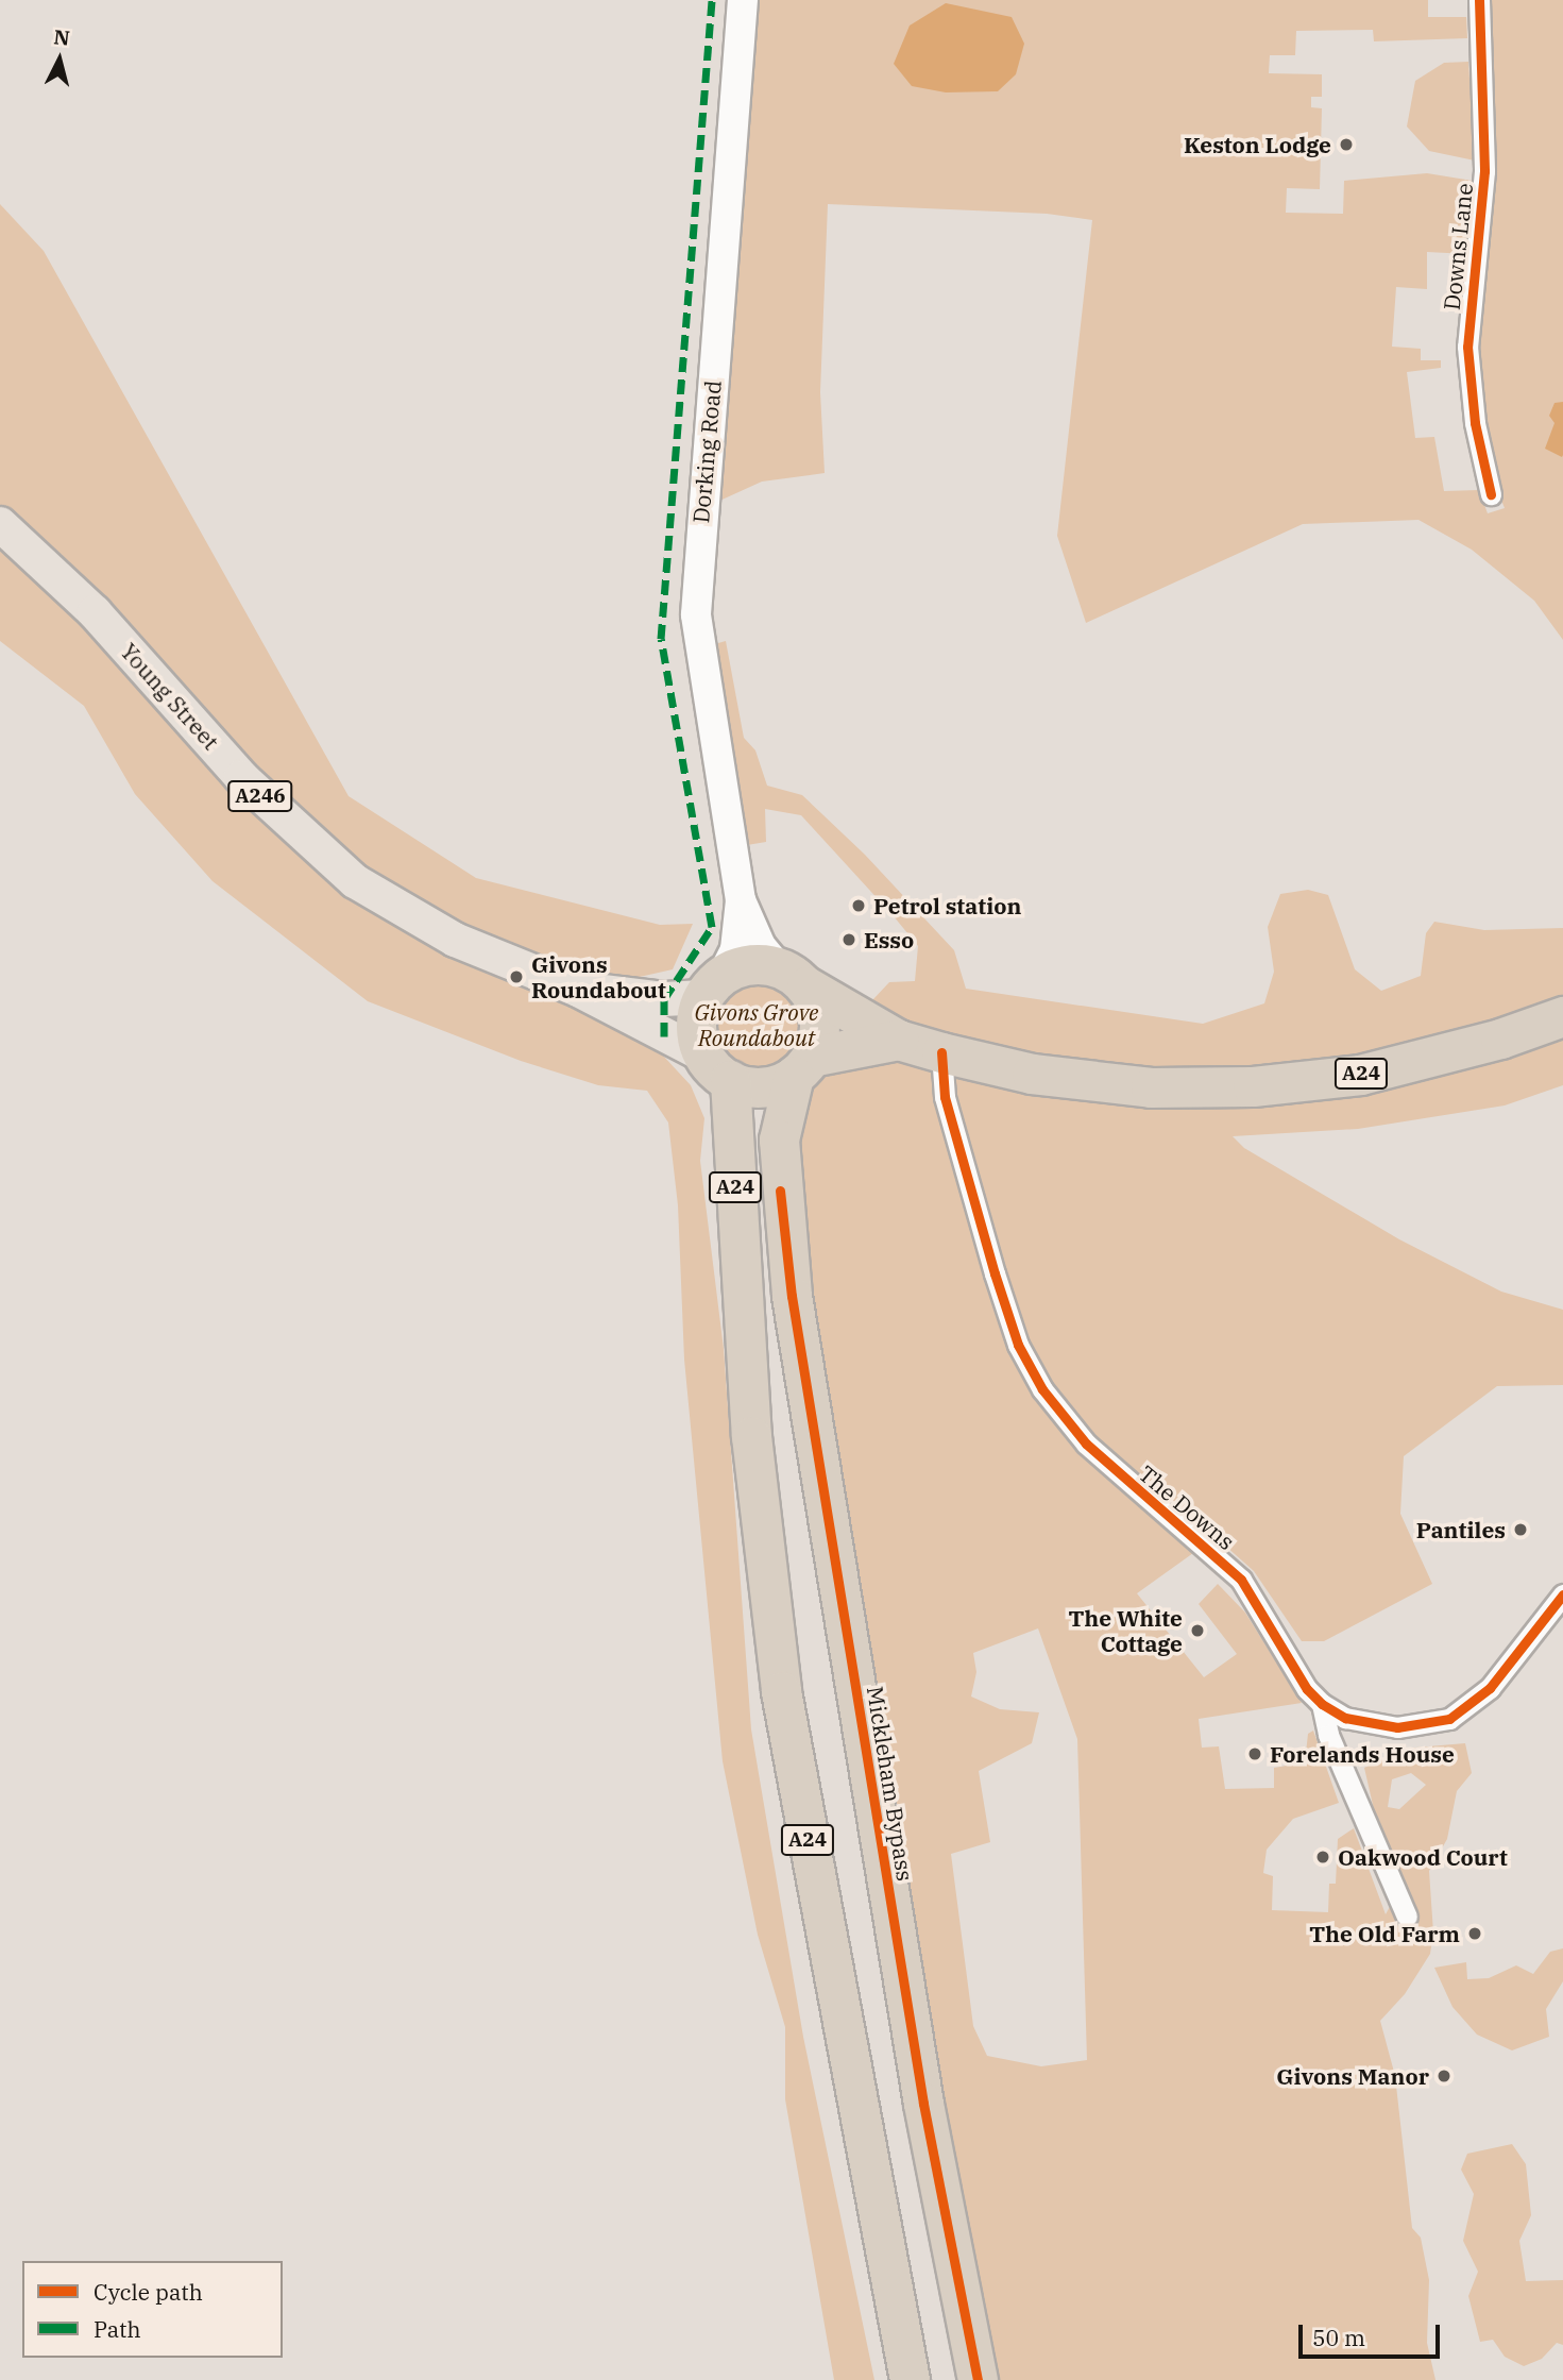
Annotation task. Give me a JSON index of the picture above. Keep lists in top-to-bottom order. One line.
{"streets":{"highway":["A24","Mickleham Bypass"],"main road":["Dorking Road","Young Street","A246"],"street":["Downs Lane","The Downs"]},"crossings":[["Dorking Road","Young Street"],["Dorking Road","A24"],["Dorking Road","Mickleham Bypass"],["Young Street","A24"],["Young Street","Mickleham Bypass"],["A24","The Downs"],["A24","Mickleham Bypass"]],"parks":["Givons Grove Roundabout"],"places":["Keston Lodge","Petrol station","Esso","Givons Roundabout","Pantiles","The White Cottage","Forelands House","Oakwood Court","The Old Farm","Givons Manor"],"legend":["Cycle path","Path"],"scale_bar":"50 m","north":"top"}
